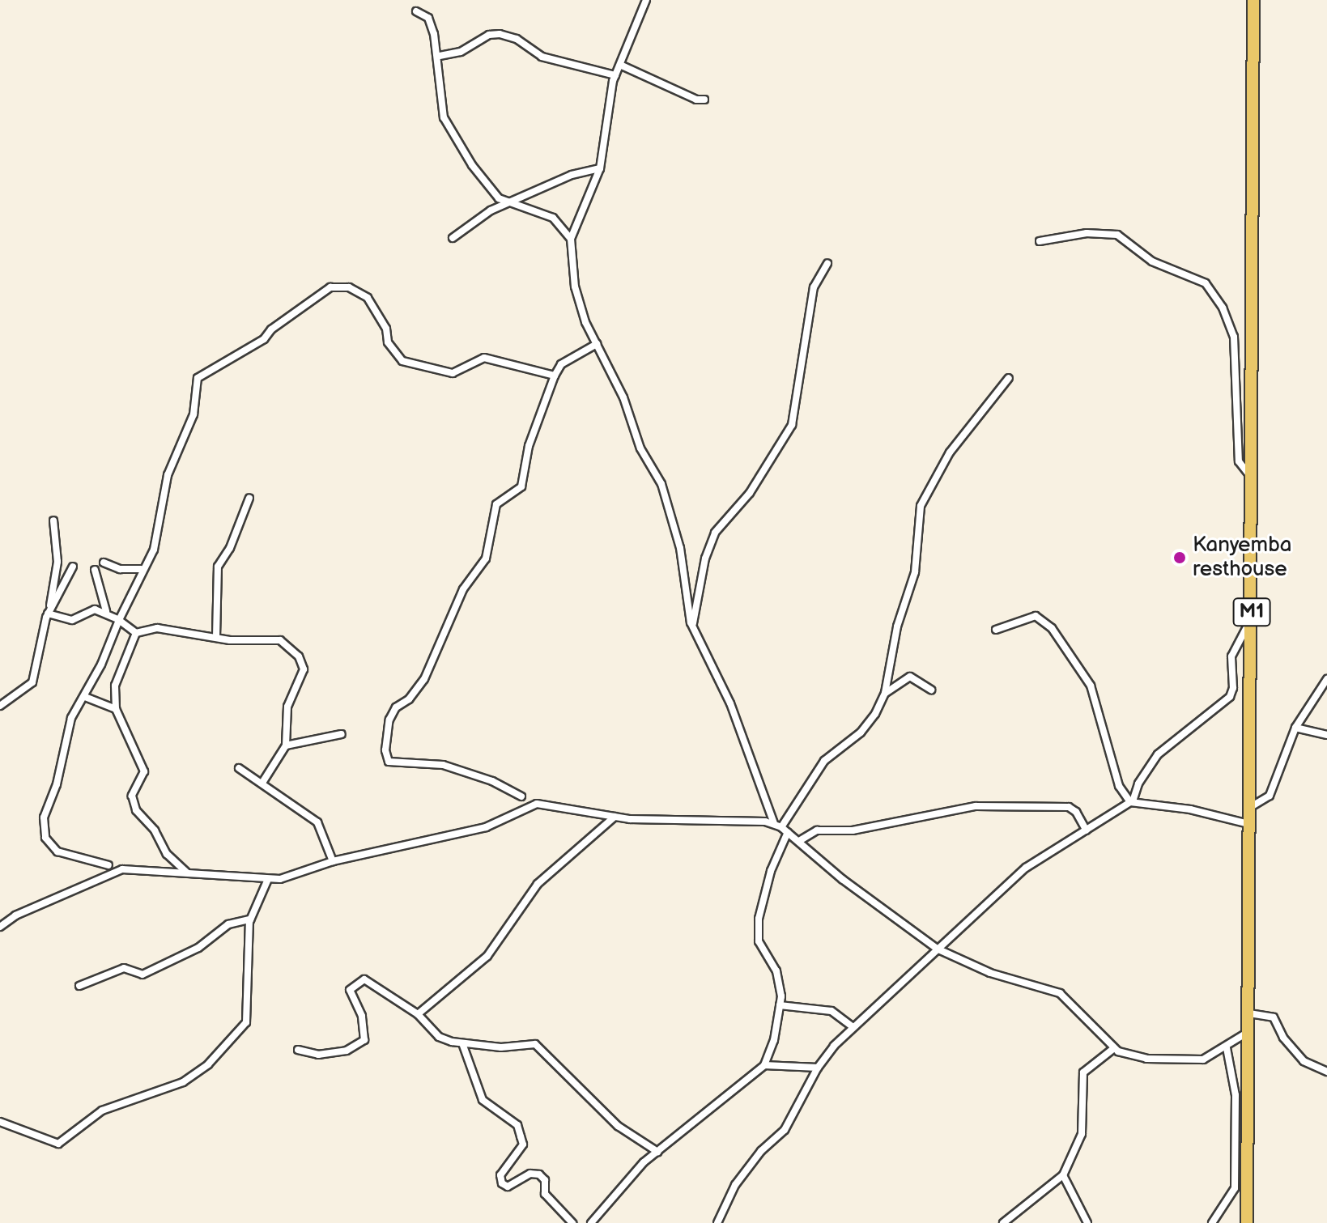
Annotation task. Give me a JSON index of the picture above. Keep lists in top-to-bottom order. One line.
{"streets":{"highway":["M1"]},"places":["Kanyemba resthouse"]}
